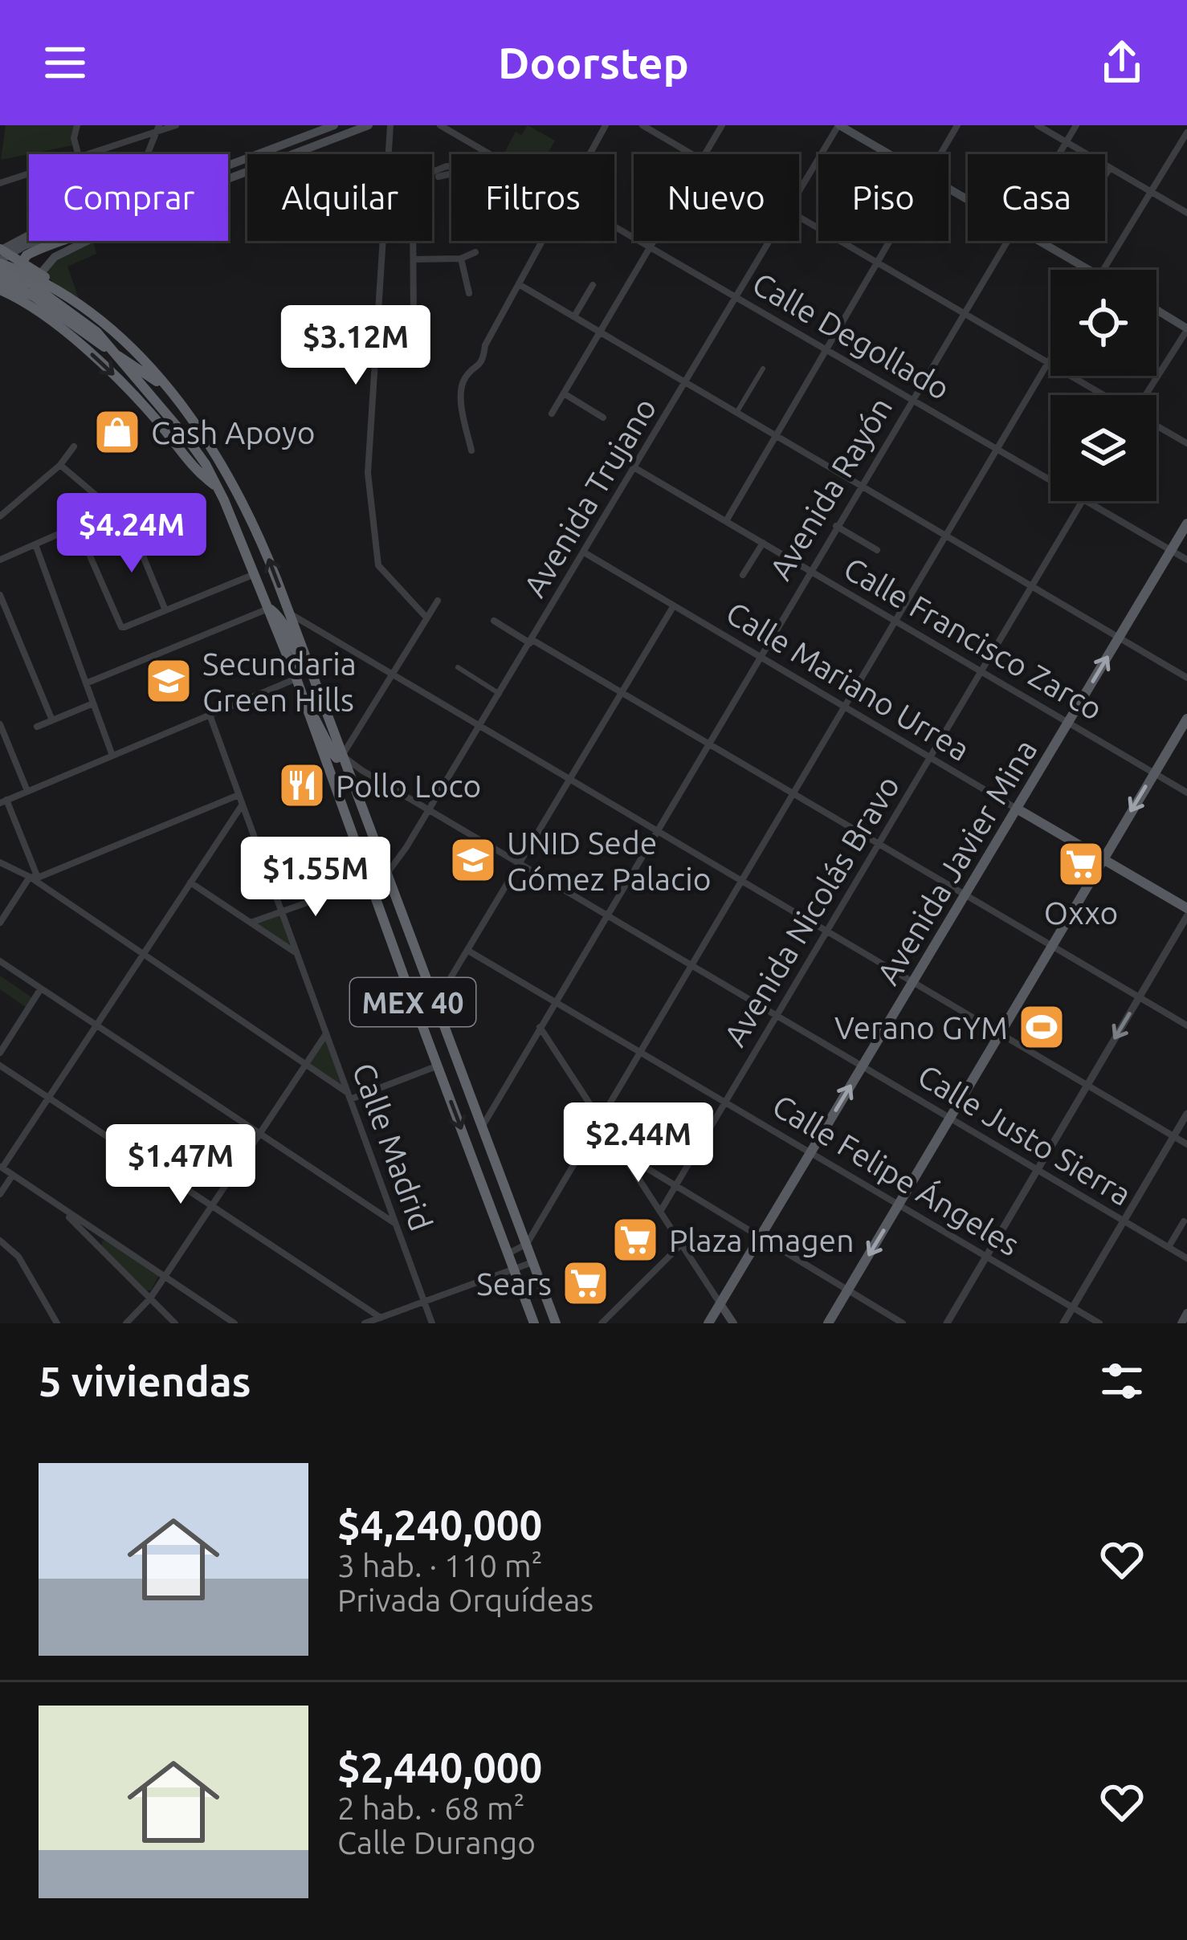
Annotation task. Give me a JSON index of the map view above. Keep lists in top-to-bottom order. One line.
{"streets":{"highway":["MEX 40"],"main road":["Calle Mariano Urrea","Avenida Javier Mina"],"street":["Calle Degollado","Avenida Rayón","Avenida Trujano","Calle Francisco Zarco","Avenida Nicolás Bravo","Calle Justo Sierra","Calle Madrid","Calle Felipe Ángeles"]},"crossings":[["Calle Degollado","Avenida Rayón"],["Calle Degollado","Avenida Trujano"],["Calle Degollado","Avenida Javier Mina"],["Avenida Rayón","Calle Francisco Zarco"],["Avenida Rayón","Calle Mariano Urrea"],["Avenida Rayón","MEX 40"],["Avenida Rayón","Calle Justo Sierra"],["Avenida Rayón","Calle Felipe Ángeles"],["Avenida Trujano","Calle Francisco Zarco"],["Avenida Trujano","Calle Mariano Urrea"],["Avenida Trujano","MEX 40"],["Avenida Trujano","Calle Justo Sierra"],["Calle Francisco Zarco","Avenida Javier Mina"],["Calle Francisco Zarco","Avenida Nicolás Bravo"],["Calle Mariano Urrea","Avenida Javier Mina"],["Calle Mariano Urrea","Avenida Nicolás Bravo"],["Avenida Javier Mina","Calle Justo Sierra"],["Avenida Javier Mina","Calle Felipe Ángeles"],["Avenida Nicolás Bravo","Calle Justo Sierra"],["Avenida Nicolás Bravo","Calle Felipe Ángeles"],["MEX 40","Calle Justo Sierra"]],"places":{"shop":["Cash Apoyo"],"school or university":["Secundaria Green Hills","UNID Sede Gómez Palacio"],"restaurant":["Pollo Loco"],"supermarket":["Oxxo","Plaza Imagen","Sears"],"sports":["Verano GYM"]},"page":{"header":"Doorstep","chip":["Comprar","Alquilar","Filtros","Nuevo","Piso","Casa"],"price":["$3.12M","$4.24M","$1.55M","$2.44M","$1.47M"],"heading":"5 viviendas","list":[{"name":"$4,240,000","note":"3 hab. · 110 m² · Privada Orquídeas"},{"name":"$2,440,000","note":"2 hab. · 68 m² · Calle Durango"}]}}
